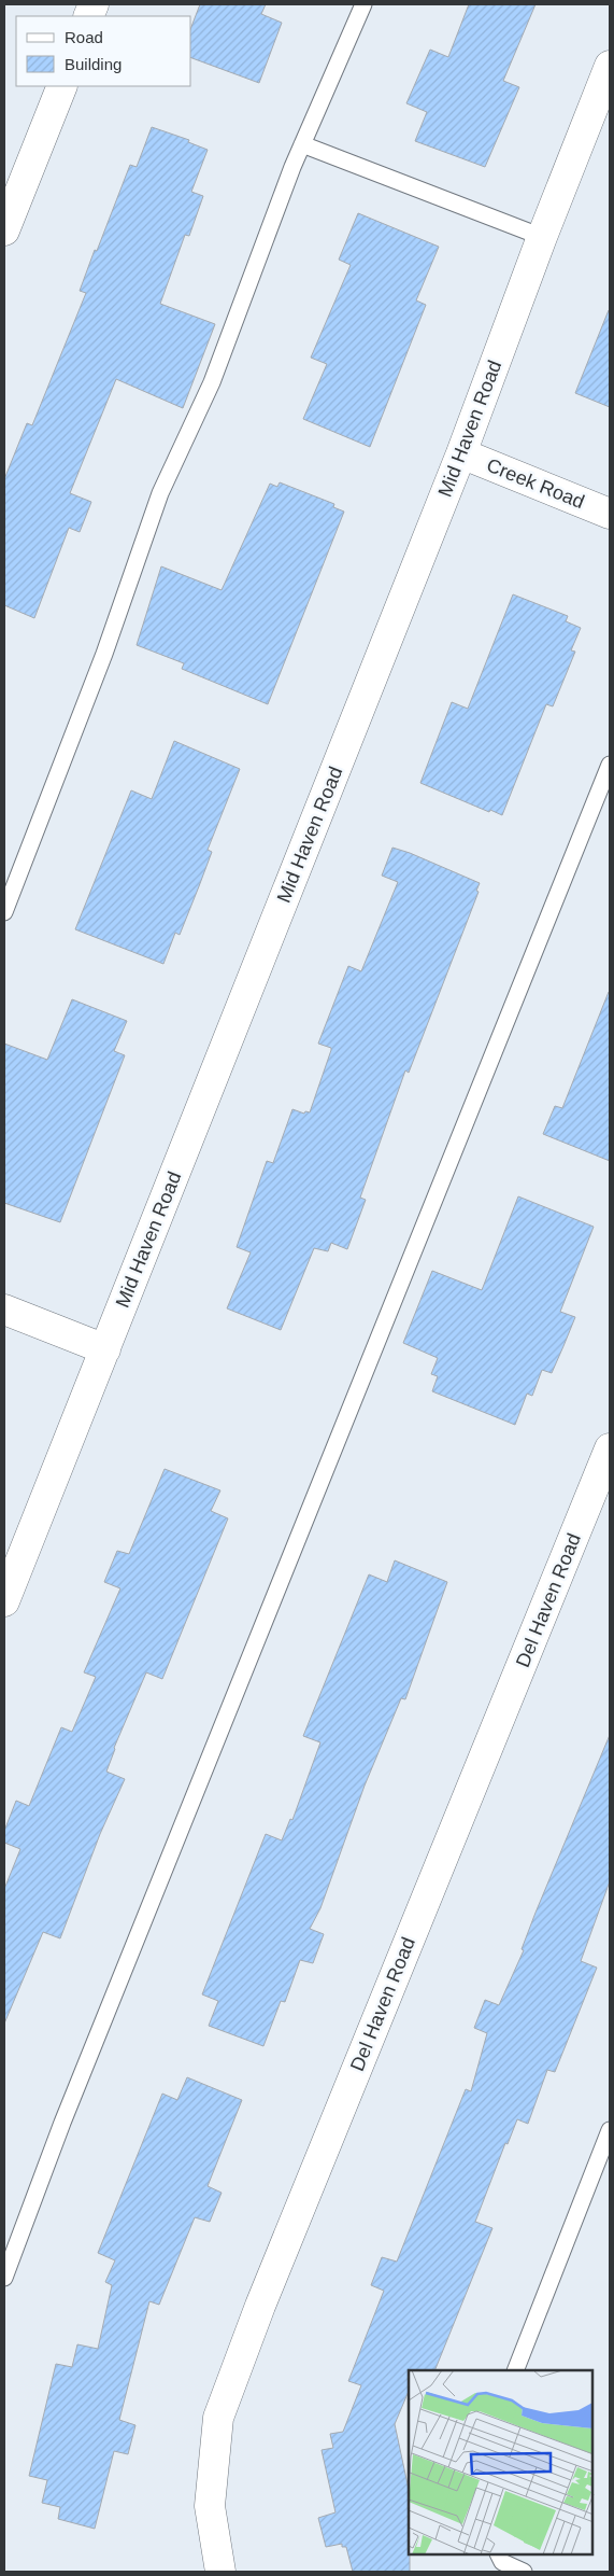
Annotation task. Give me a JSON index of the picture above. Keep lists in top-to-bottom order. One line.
{"streets":{"street":["Mid Haven Road","Creek Road","Del Haven Road"]},"crossings":[["Mid Haven Road","Creek Road"]],"legend":["Road","Building"]}
